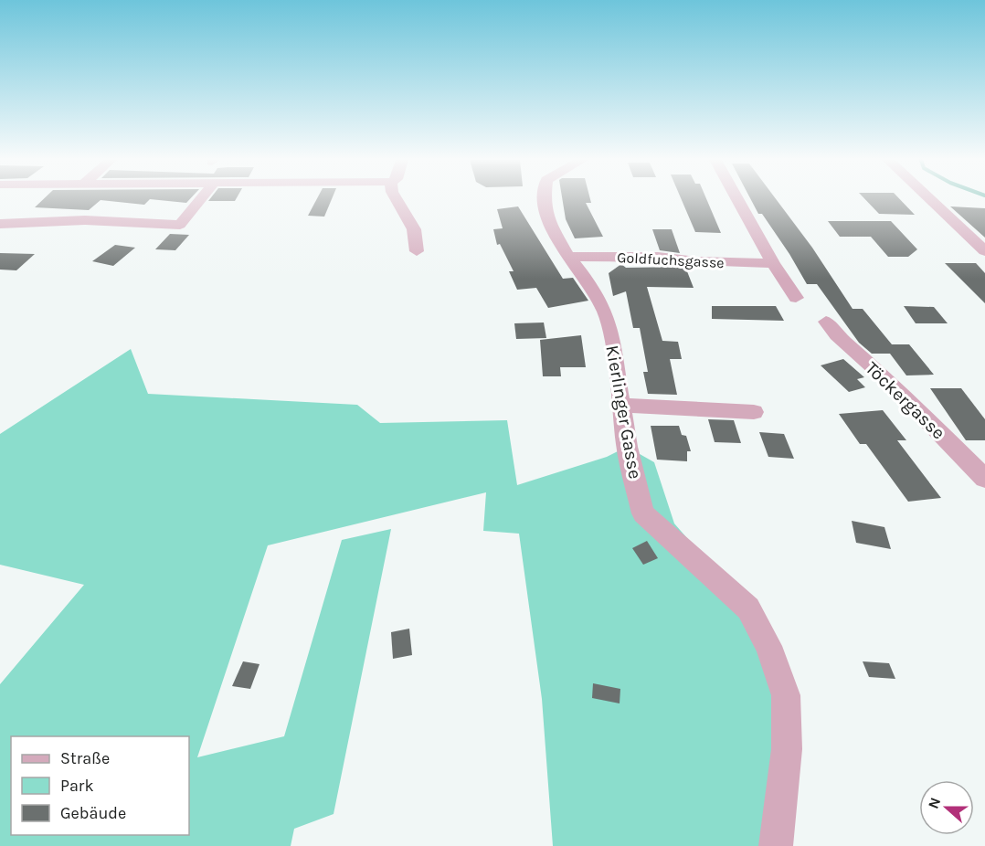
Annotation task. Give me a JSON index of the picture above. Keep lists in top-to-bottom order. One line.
{"streets":{"street":["Goldfuchsgasse","Töckergasse","Kierlinger Gasse"]},"crossings":[["Goldfuchsgasse","Kierlinger Gasse"]],"legend":["Straße","Park","Gebäude"],"north":"left"}
